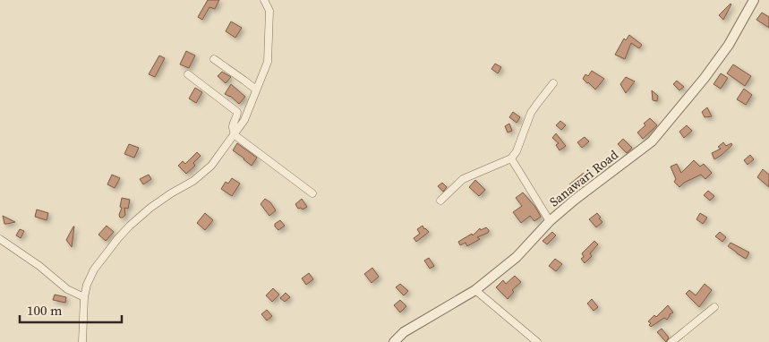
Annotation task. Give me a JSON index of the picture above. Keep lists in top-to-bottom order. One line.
{"streets":{"street":["Sanawari Road"]},"scale_bar":"100 m"}
